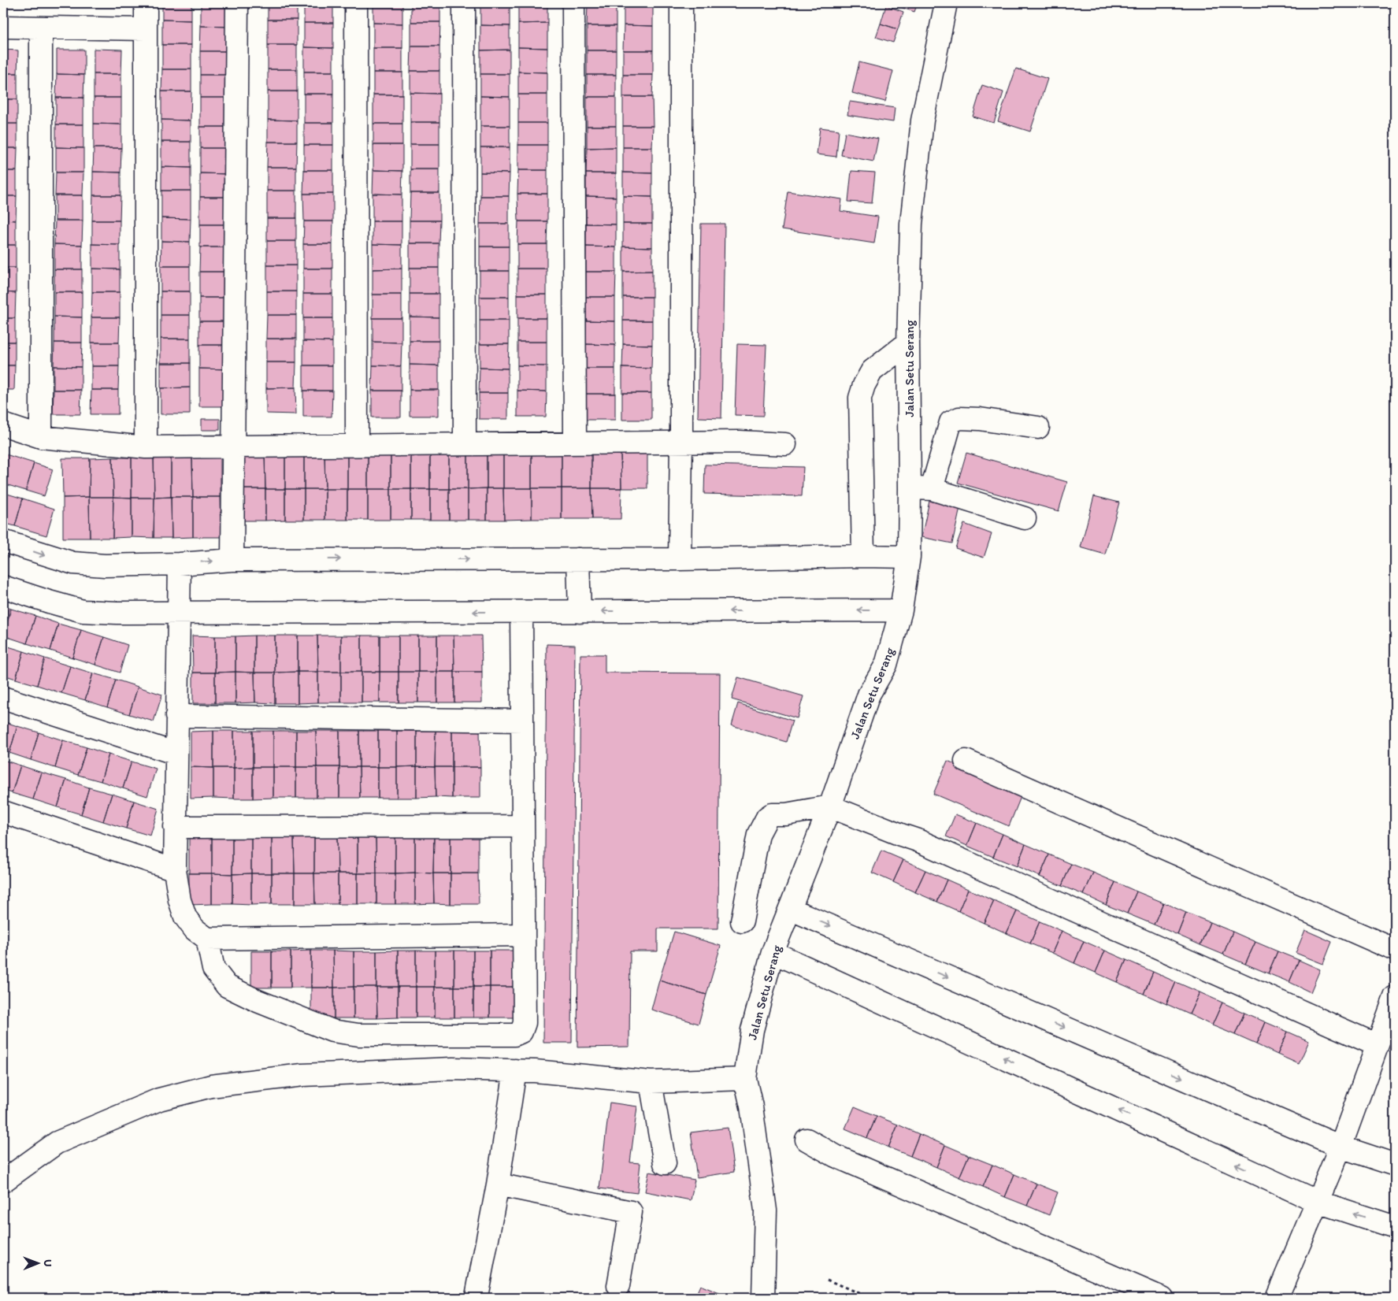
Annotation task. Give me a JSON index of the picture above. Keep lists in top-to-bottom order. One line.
{"streets":{"street":["Jalan Setu Serang"]},"north":"right"}
